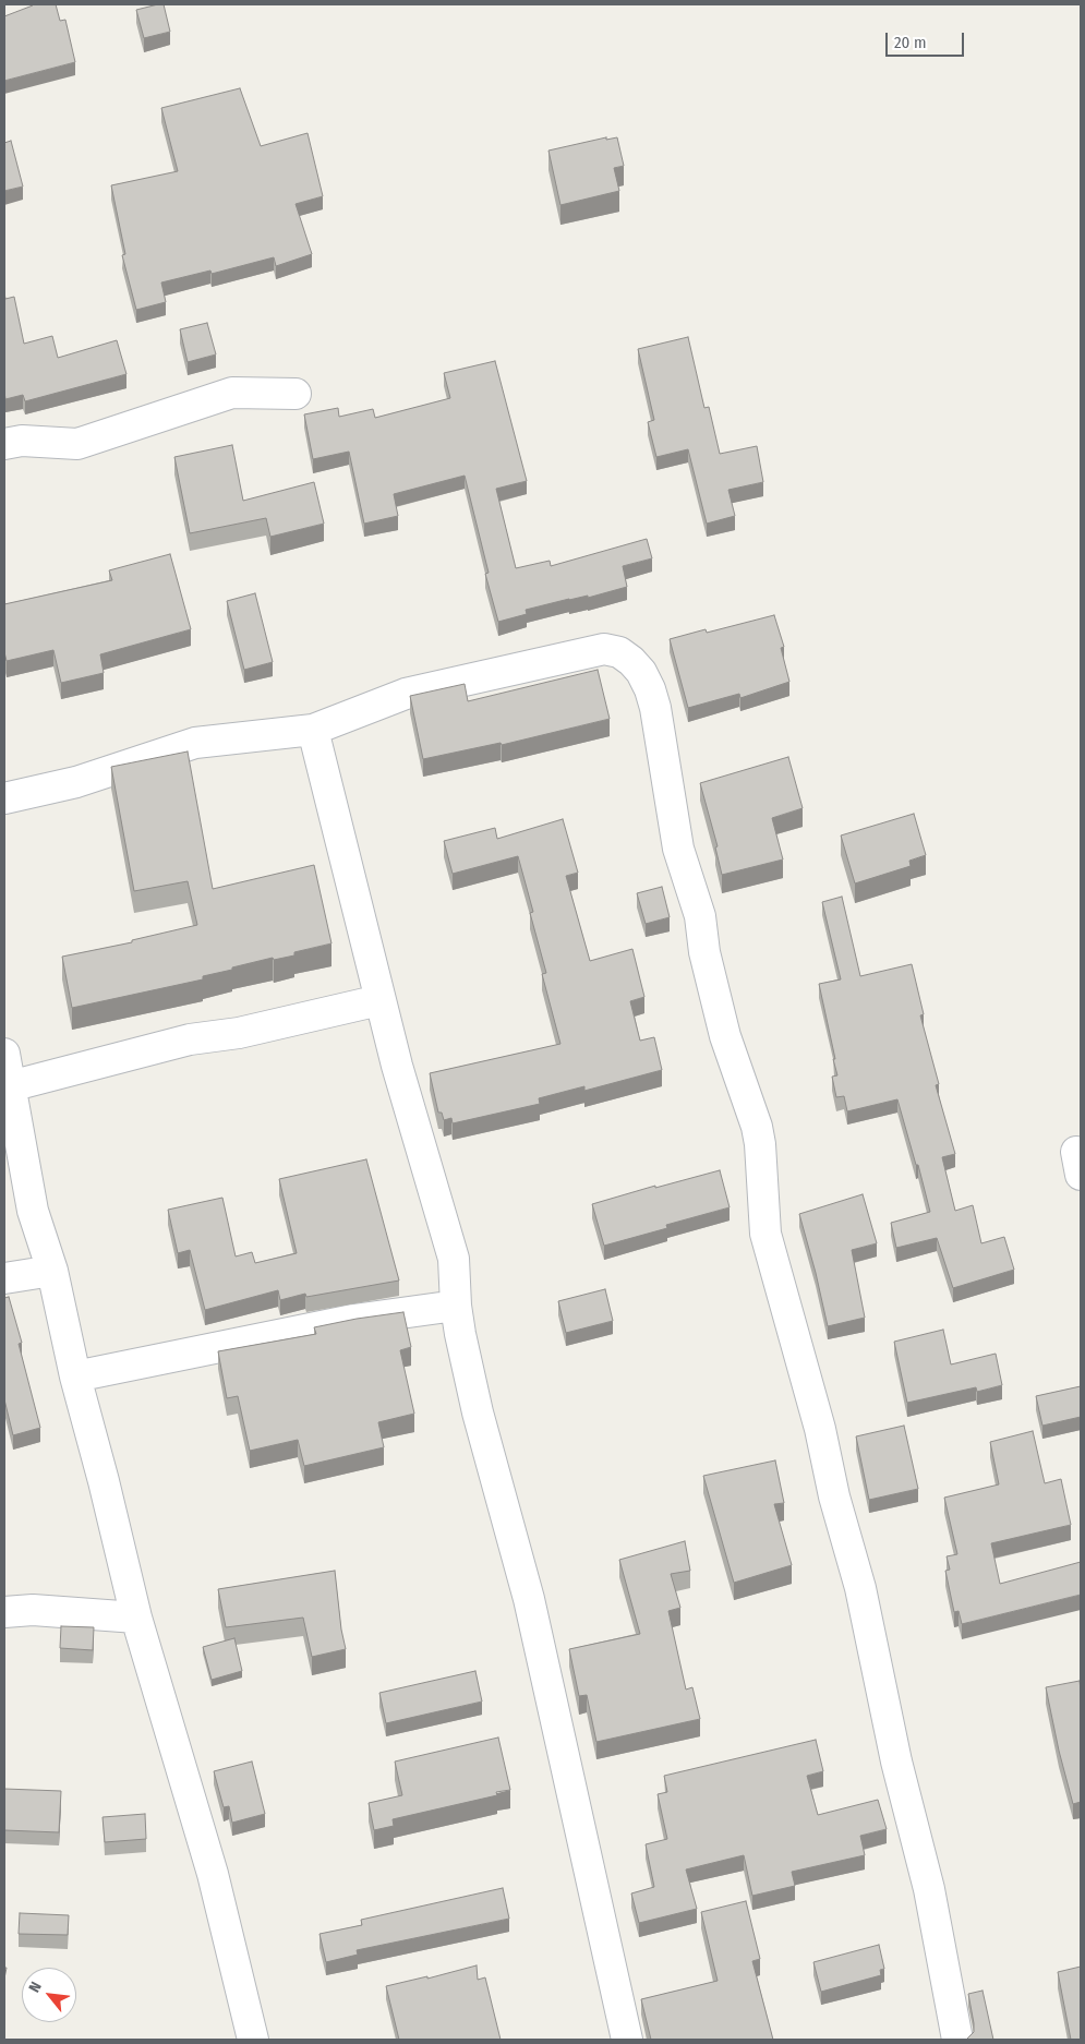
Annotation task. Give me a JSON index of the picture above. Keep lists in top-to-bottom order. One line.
{"scale_bar":"20 m","north":"top left"}
